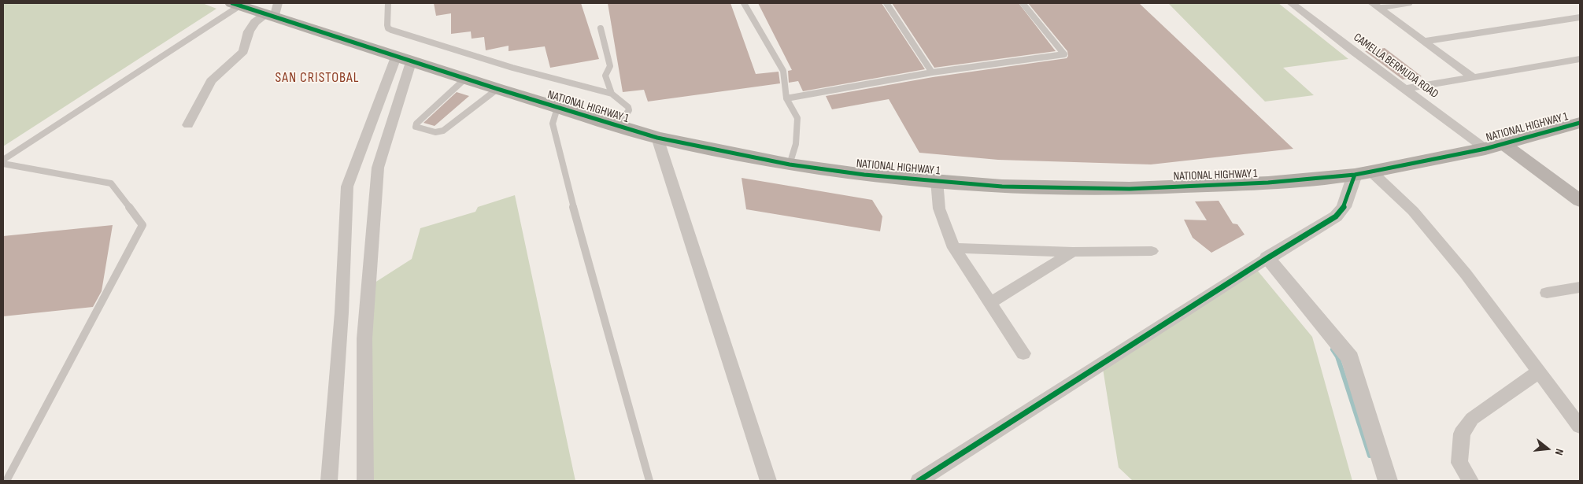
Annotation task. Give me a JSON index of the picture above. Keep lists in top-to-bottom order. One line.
{"streets":{"highway":["NATIONAL HIGHWAY 1"],"street":["CAMELLA BERMUDA ROAD"]},"crossings":[["CAMELLA BERMUDA ROAD","NATIONAL HIGHWAY 1"]],"districts":["SAN CRISTOBAL"],"north":"right"}
